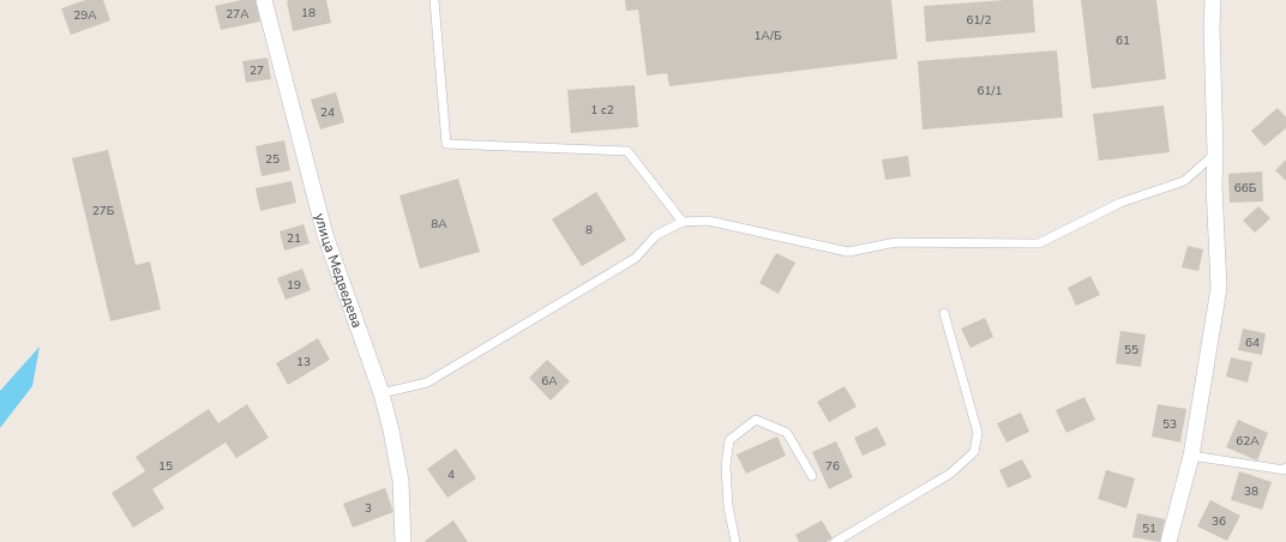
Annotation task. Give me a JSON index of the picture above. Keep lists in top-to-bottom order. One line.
{"streets":{"street":["улица Медведева"]},"house_numbers":["18","27А","29А","61/2","1А/Б","61","27","61/1","1 с2","24","25","66Б","27Б","8А","8","21","19","64","55","13","6А","53","62А","15","76","4","38","3","36","51"]}
